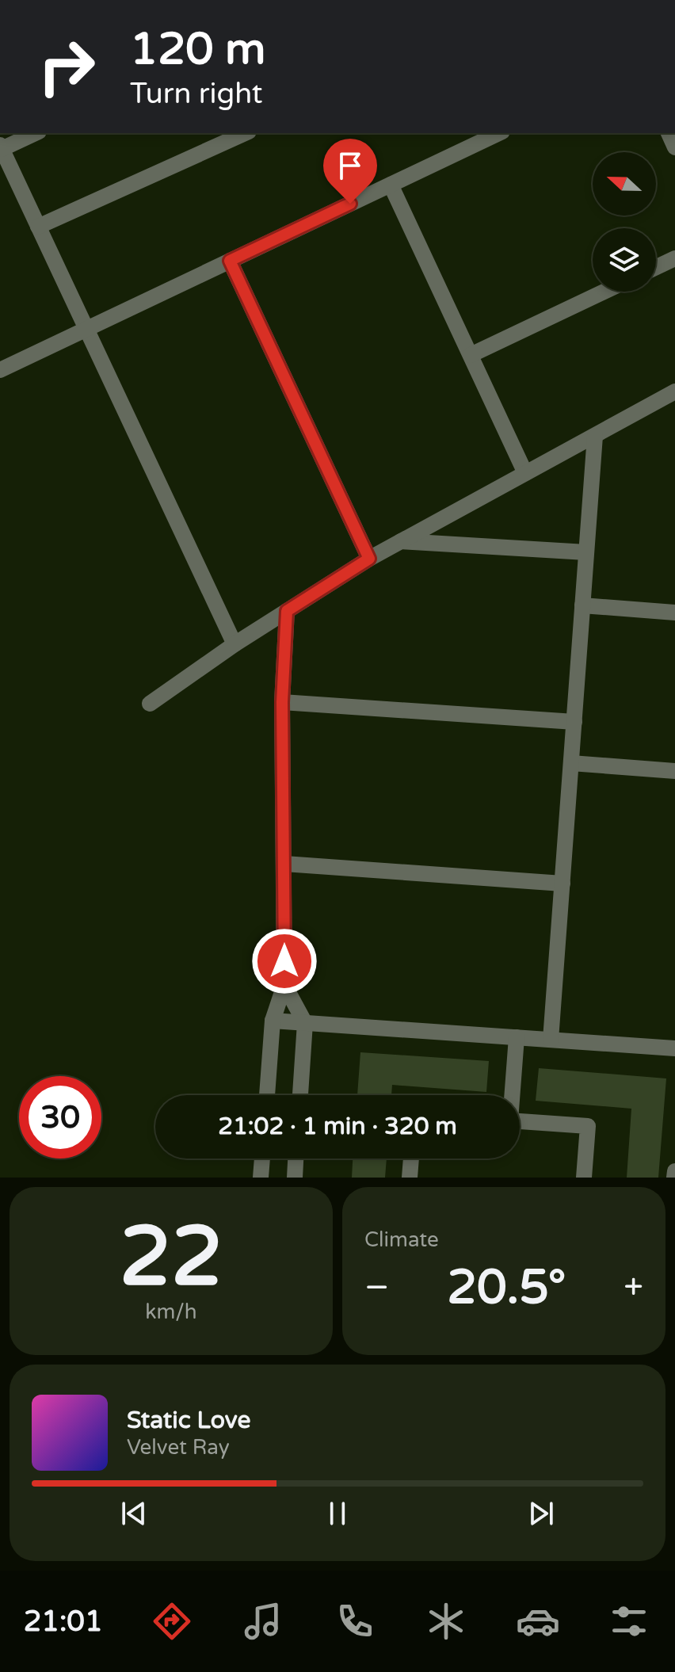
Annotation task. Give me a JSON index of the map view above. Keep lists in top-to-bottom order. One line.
{"north":"left","page":{"turn":["120 m","Turn right"],"limit":"30","trip":"21:02 · 1 min · 320 m","tile":[["22","km/h"],"Climate"],"heat":["−","20.5°","+"],"song":["Static Love","Velvet Ray"],"tabs":"21:01"}}
